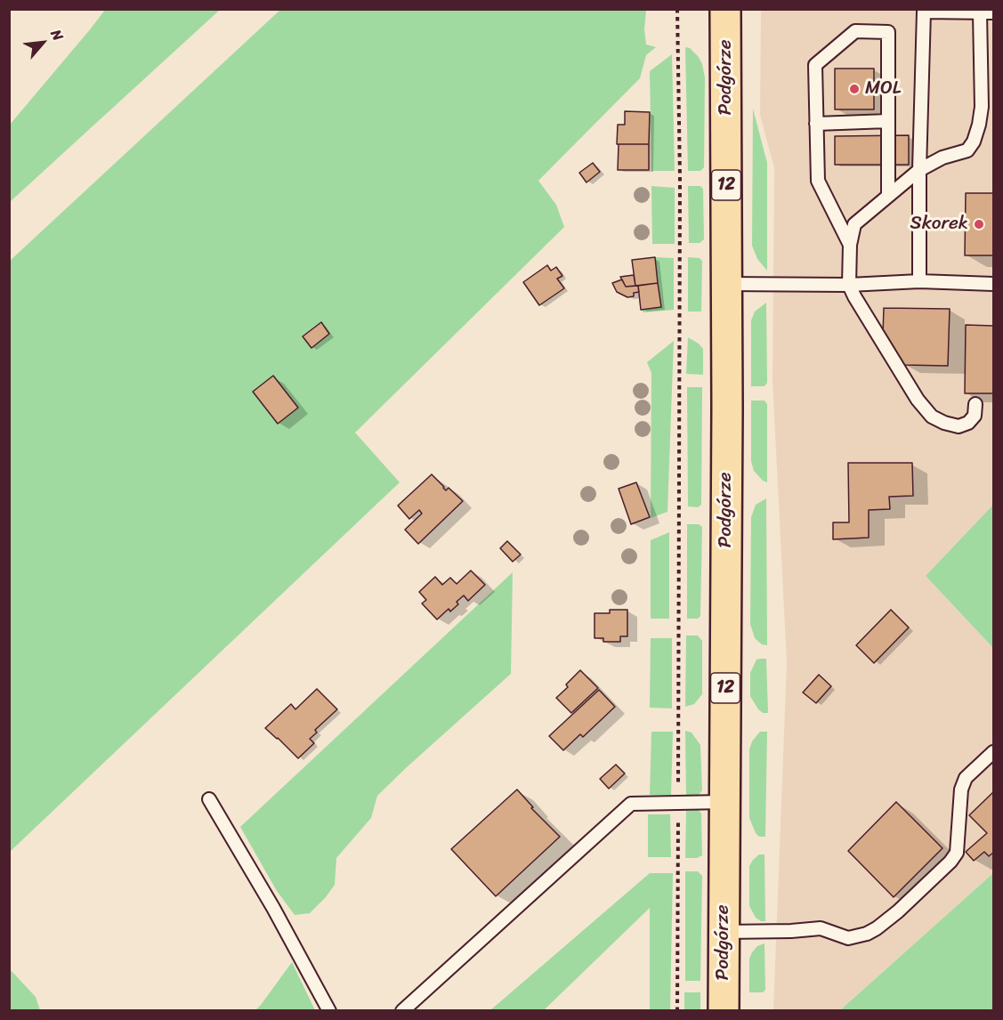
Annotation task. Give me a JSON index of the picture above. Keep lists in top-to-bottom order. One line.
{"streets":{"highway":["Podgórze","12"]},"places":["MOL","Skorek"],"north":"top right"}
